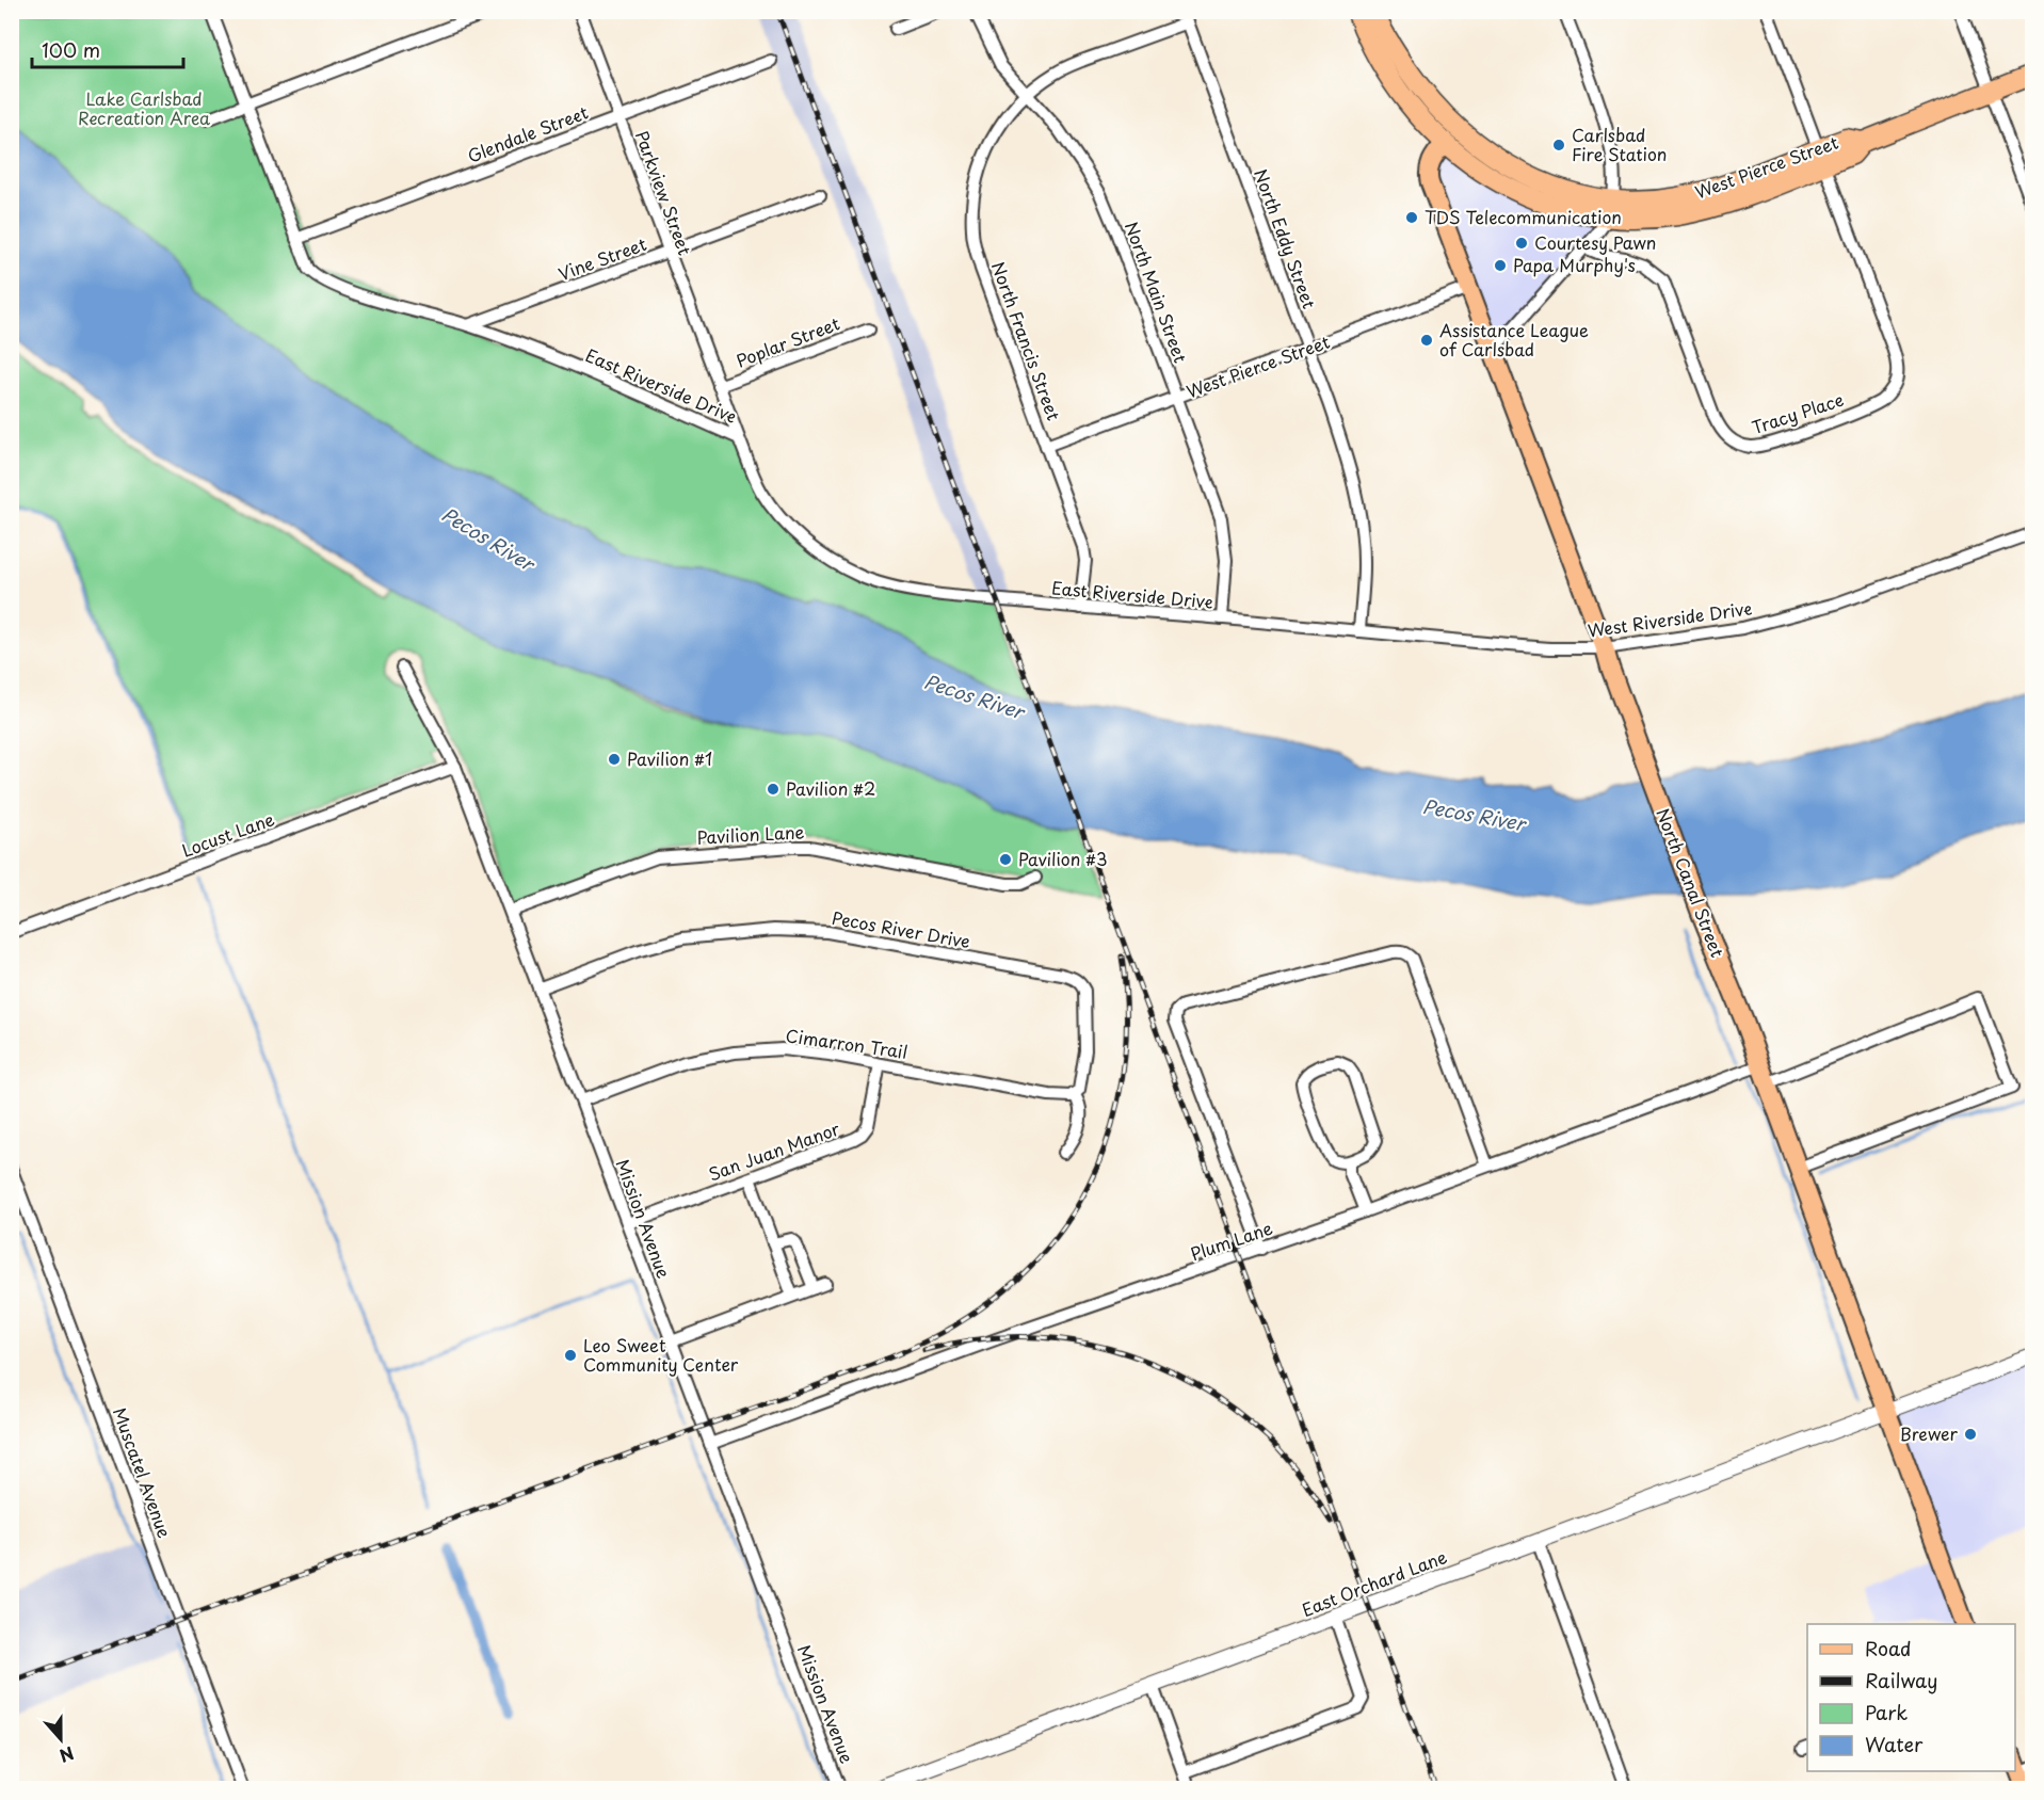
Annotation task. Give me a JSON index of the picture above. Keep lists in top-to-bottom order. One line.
{"streets":{"highway":["West Pierce Street"],"main road":["North Canal Street"],"street":["Glendale Street","Parkview Street","North Eddy Street","Vine Street","North Main Street","North Francis Street","Poplar Street","East Riverside Drive","Tracy Place","West Riverside Drive","Locust Lane","Pavilion Lane","Pecos River Drive","Cimarron Trail","San Juan Manor","Mission Avenue","Plum Lane","Muscatel Avenue","East Orchard Lane"]},"crossings":[["Glendale Street","Parkview Street"],["Glendale Street","East Riverside Drive"],["West Pierce Street","North Eddy Street"],["West Pierce Street","North Main Street"],["West Pierce Street","North Francis Street"],["West Pierce Street","Tracy Place"],["West Pierce Street","North Canal Street"],["Parkview Street","Vine Street"],["Parkview Street","Poplar Street"],["Parkview Street","East Riverside Drive"],["North Eddy Street","North Francis Street"],["North Eddy Street","West Riverside Drive"],["Vine Street","East Riverside Drive"],["North Main Street","North Francis Street"],["North Main Street","East Riverside Drive"],["North Main Street","West Riverside Drive"],["North Francis Street","East Riverside Drive"],["East Riverside Drive","West Riverside Drive"],["West Riverside Drive","North Canal Street"],["Locust Lane","Mission Avenue"],["Pavilion Lane","Mission Avenue"],["North Canal Street","Plum Lane"],["North Canal Street","East Orchard Lane"],["Pecos River Drive","Cimarron Trail"],["Pecos River Drive","Mission Avenue"],["Cimarron Trail","San Juan Manor"],["Cimarron Trail","Mission Avenue"],["San Juan Manor","Mission Avenue"],["Mission Avenue","Plum Lane"]],"water":["Pecos River"],"parks":["Lake Carlsbad Recreation Area"],"places":["Carlsbad Fire Station","TDS Telecommunication","Courtesy Pawn","Papa Murphy's","Assistance League of Carlsbad","Pavilion #1","Pavilion #2","Pavilion #3","Leo Sweet Community Center","Brewer"],"legend":["Road","Railway","Park","Water"],"scale_bar":"100 m","north":"bottom"}
